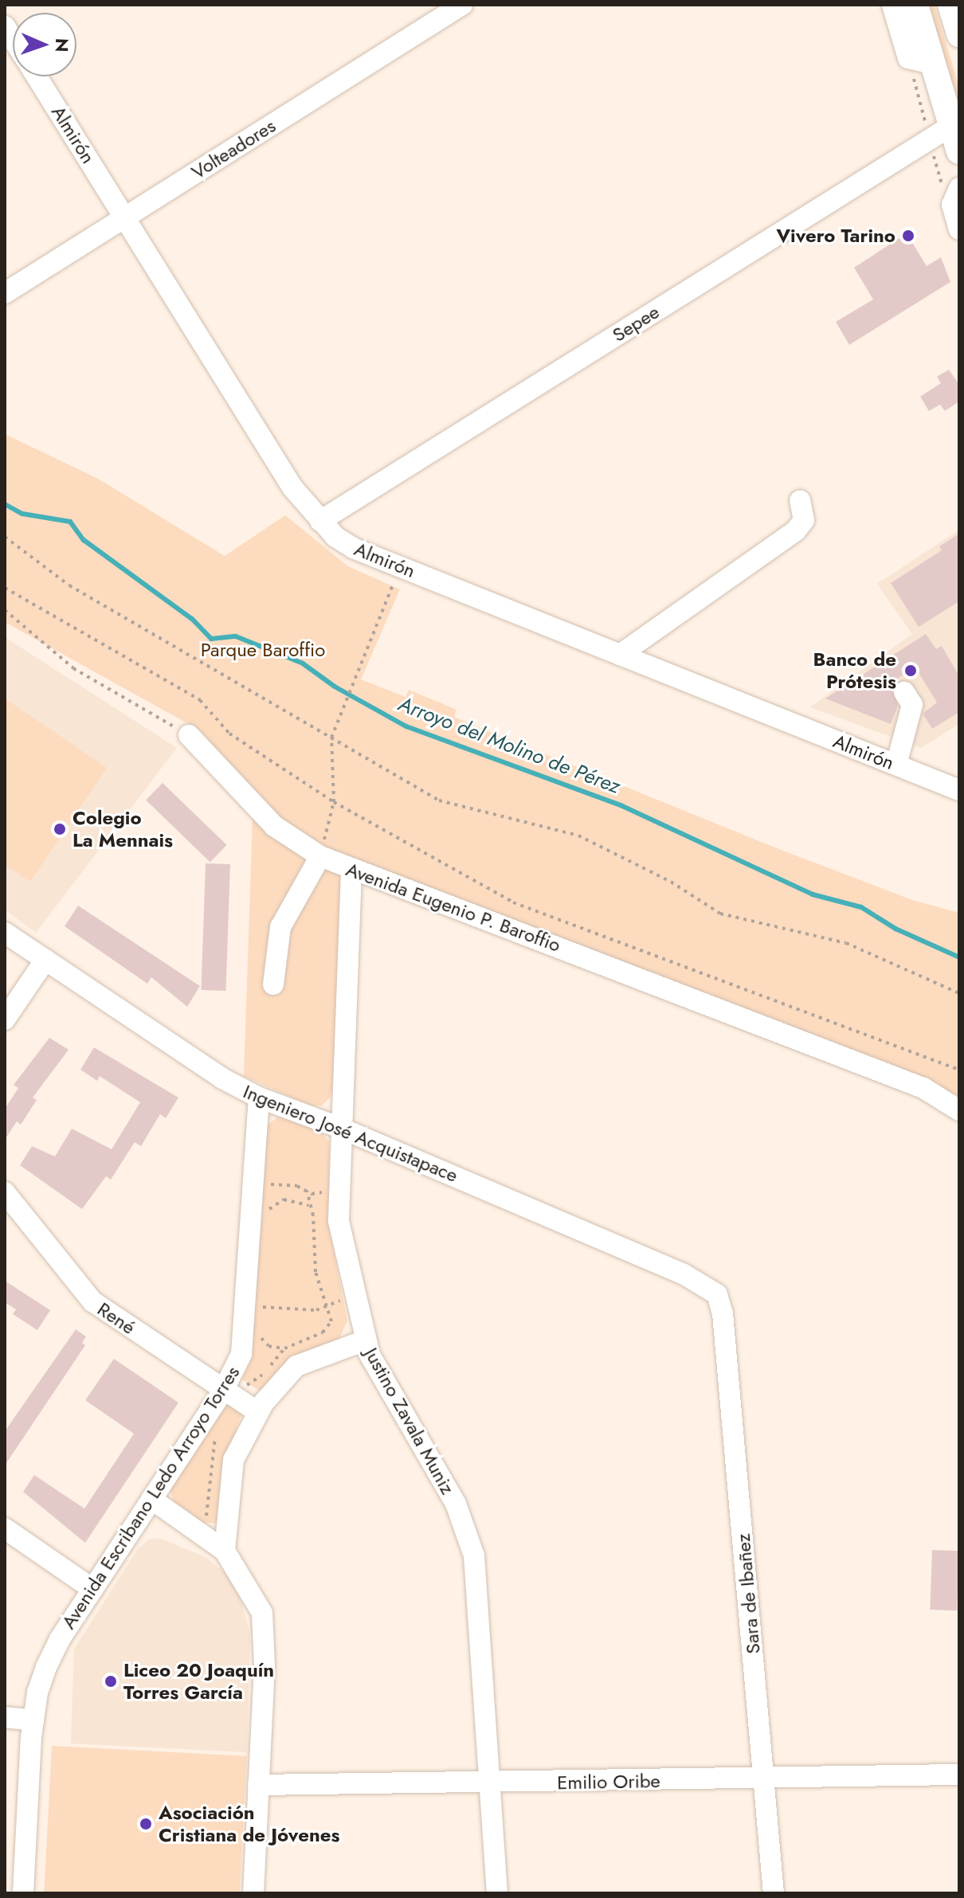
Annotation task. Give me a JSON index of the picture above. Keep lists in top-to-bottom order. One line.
{"streets":{"street":["Almirón","Volteadores","Sepee","Avenida Eugenio P. Baroffio","Ingeniero José Acquistapace","René","Justino Zavala Muniz","Avenida Escribano Ledo Arroyo Torres","Sara de Ibañez","Emilio Oribe"]},"crossings":[["Almirón","Volteadores"],["Almirón","Sepee"],["Avenida Eugenio P. Baroffio","Justino Zavala Muniz"],["Ingeniero José Acquistapace","Justino Zavala Muniz"],["Ingeniero José Acquistapace","Avenida Escribano Ledo Arroyo Torres"],["Ingeniero José Acquistapace","Sara de Ibañez"],["René","Avenida Escribano Ledo Arroyo Torres"],["Justino Zavala Muniz","Emilio Oribe"],["Sara de Ibañez","Emilio Oribe"]],"water":["Arroyo del Molino de Pérez"],"parks":["Parque Baroffio"],"places":["Vivero Tarino","Banco de Prótesis","Colegio La Mennais","Liceo 20 Joaquín Torres García","Asociación Cristiana de Jóvenes"],"north":"right"}
